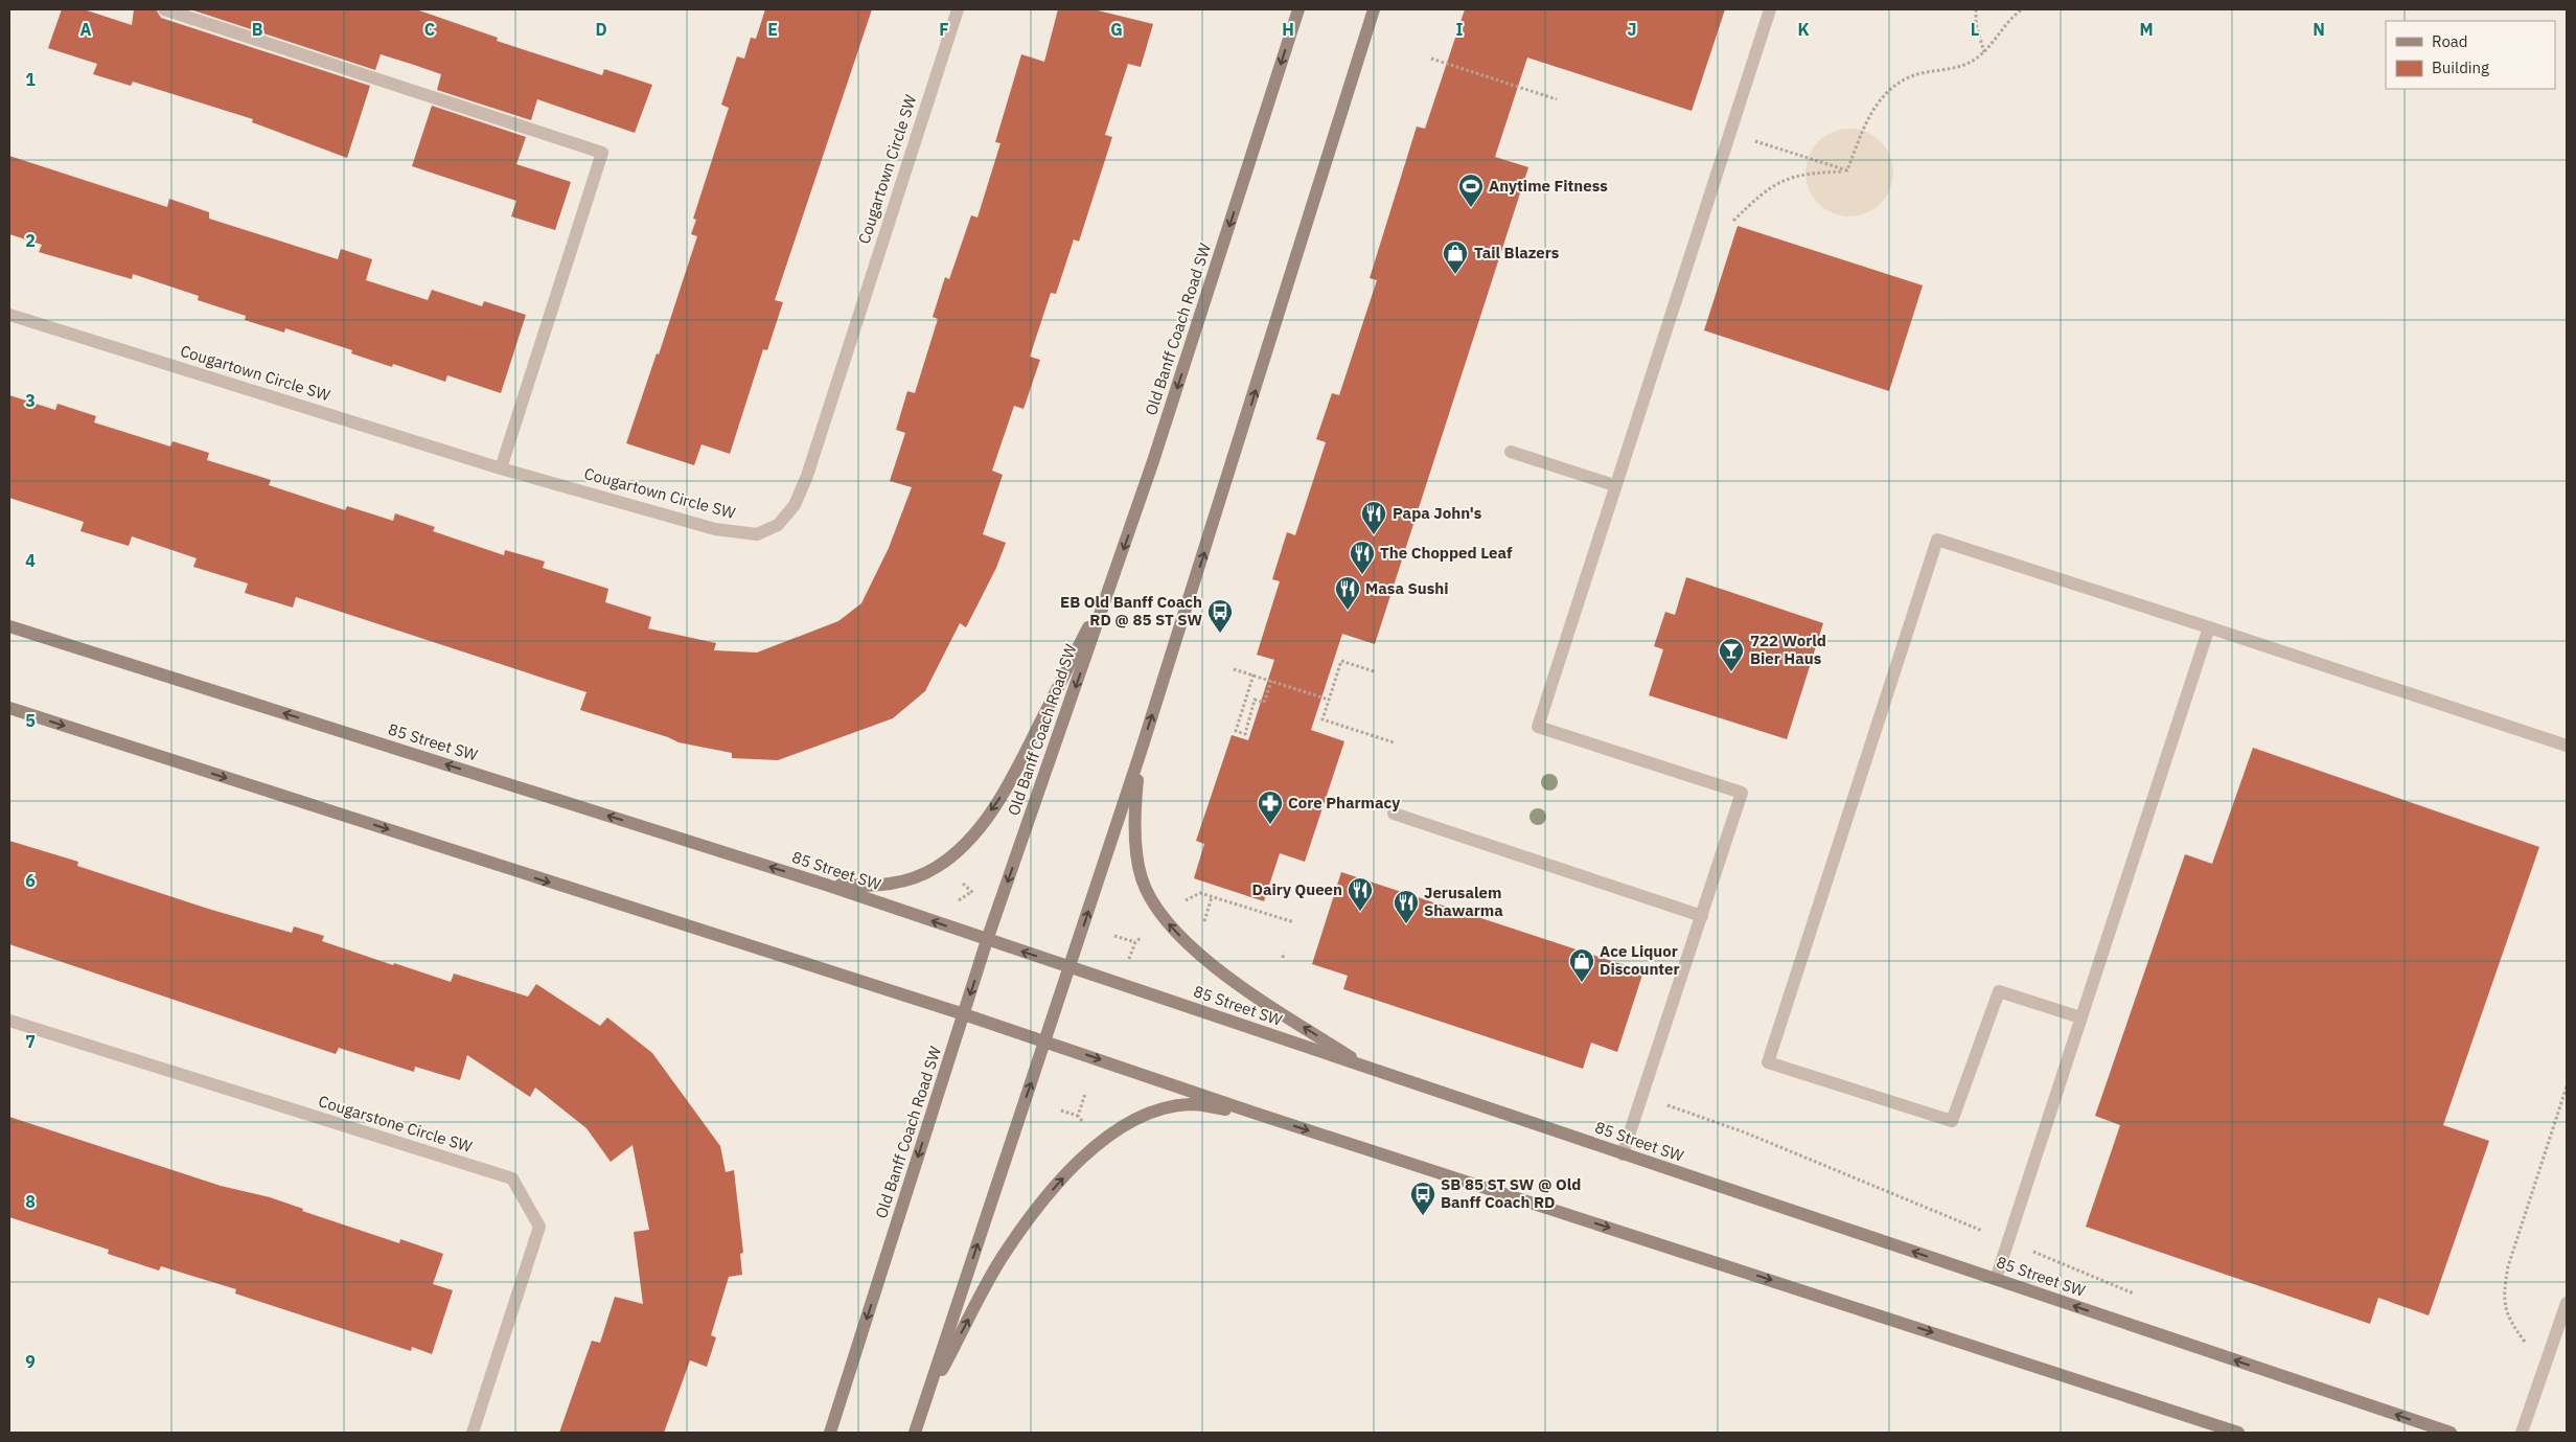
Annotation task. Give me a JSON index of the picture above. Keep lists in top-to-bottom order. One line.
{"streets":{"main road":["Old Banff Coach Road SW","85 Street SW"],"street":["Cougartown Circle SW","Cougarstone Circle SW"]},"crossings":[["Old Banff Coach Road SW","85 Street SW"]],"places":{"sports":["Anytime Fitness"],"shop":["Tail Blazers","Ace Liquor Discounter"],"restaurant":["Papa John's","The Chopped Leaf","Masa Sushi","Dairy Queen","Jerusalem Shawarma"],"bus stop":["EB Old Banff Coach RD @ 85 ST SW","SB 85 ST SW @ Old Banff Coach RD"],"bar":["722 World Bier Haus"],"pharmacy":["Core Pharmacy"]},"legend":["Road","Building"],"grid":{"columns":["A","B","C","D","E","F","G","H","I","J","K","L","M","N"],"rows":["1","2","3","4","5","6","7","8","9"]}}
